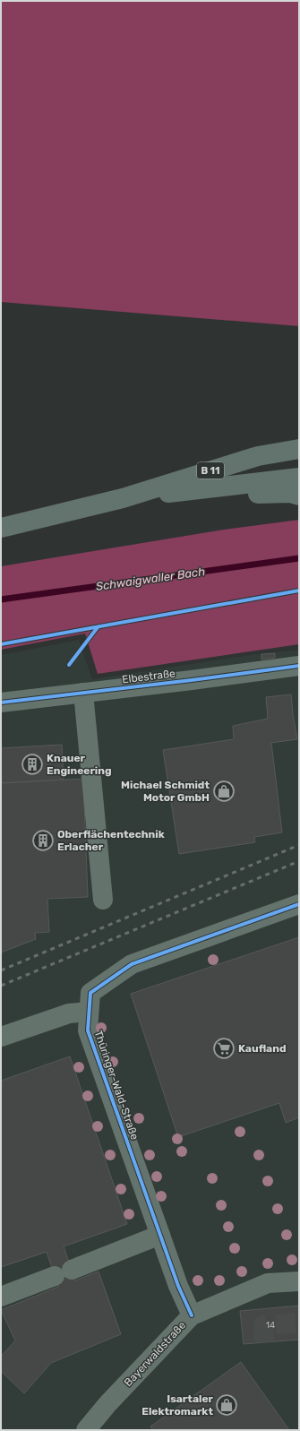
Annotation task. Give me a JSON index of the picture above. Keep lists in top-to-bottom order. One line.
{"streets":{"main road":["B 11"],"street":["Elbestraße","Thüringer-Wald-Straße","Bayerwaldstraße"]},"crossings":[["Thüringer-Wald-Straße","Bayerwaldstraße"]],"water":["Schwaigwaller Bach"],"places":{"building":["Knauer Engineering","Oberflächentechnik Erlacher"],"shop":["Michael Schmidt Motor GmbH","Isartaler Elektromarkt"],"supermarket":["Kaufland"]},"house_numbers":["14"]}
